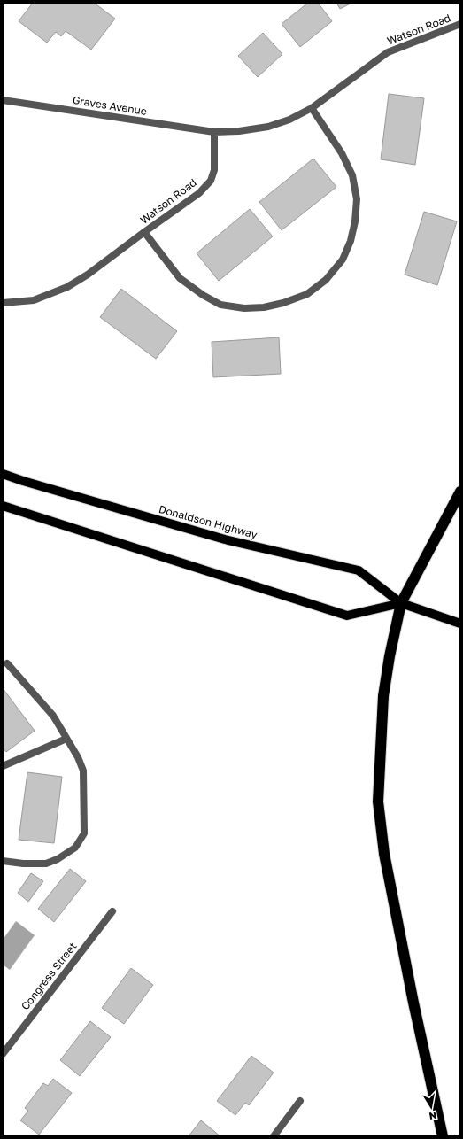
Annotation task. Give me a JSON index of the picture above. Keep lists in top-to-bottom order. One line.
{"streets":{"main road":["Donaldson Highway"],"street":["Watson Road","Graves Avenue","Congress Street"]},"crossings":[["Watson Road","Graves Avenue"]],"north":"bottom"}
